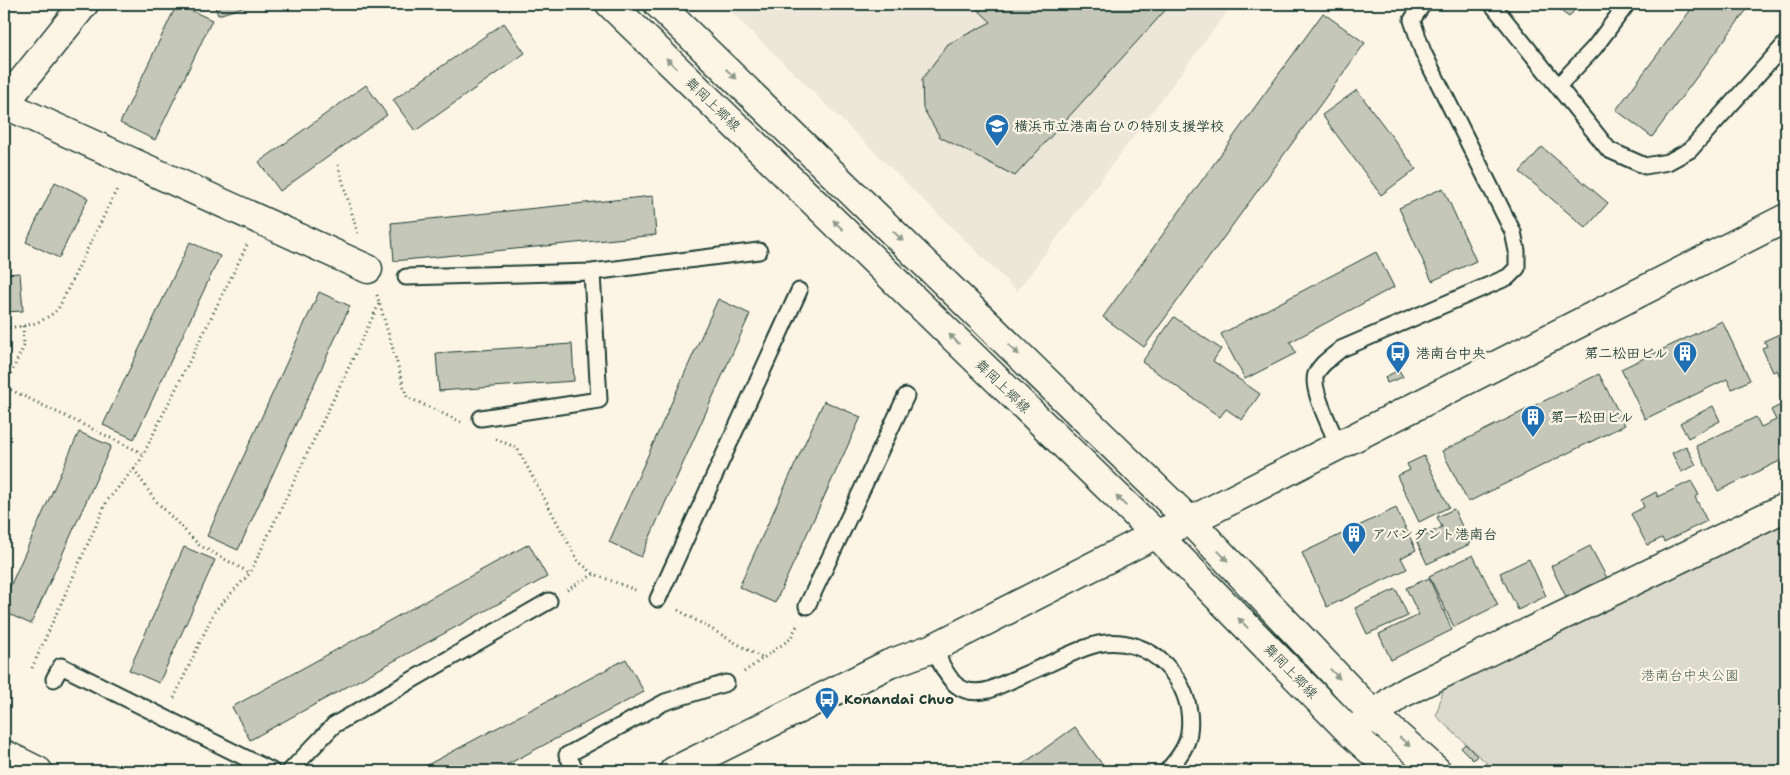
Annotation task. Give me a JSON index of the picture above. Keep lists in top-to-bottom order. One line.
{"streets":{"street":["舞岡上郷線"]},"parks":["港南台中央公園"],"places":{"school or university":["横浜市立港南台ひの特別支援学校"],"bus stop":["港南台中央","Konandai Chuo"],"building":["第二松田ビル","第一松田ビル","アバンダント港南台"]}}
